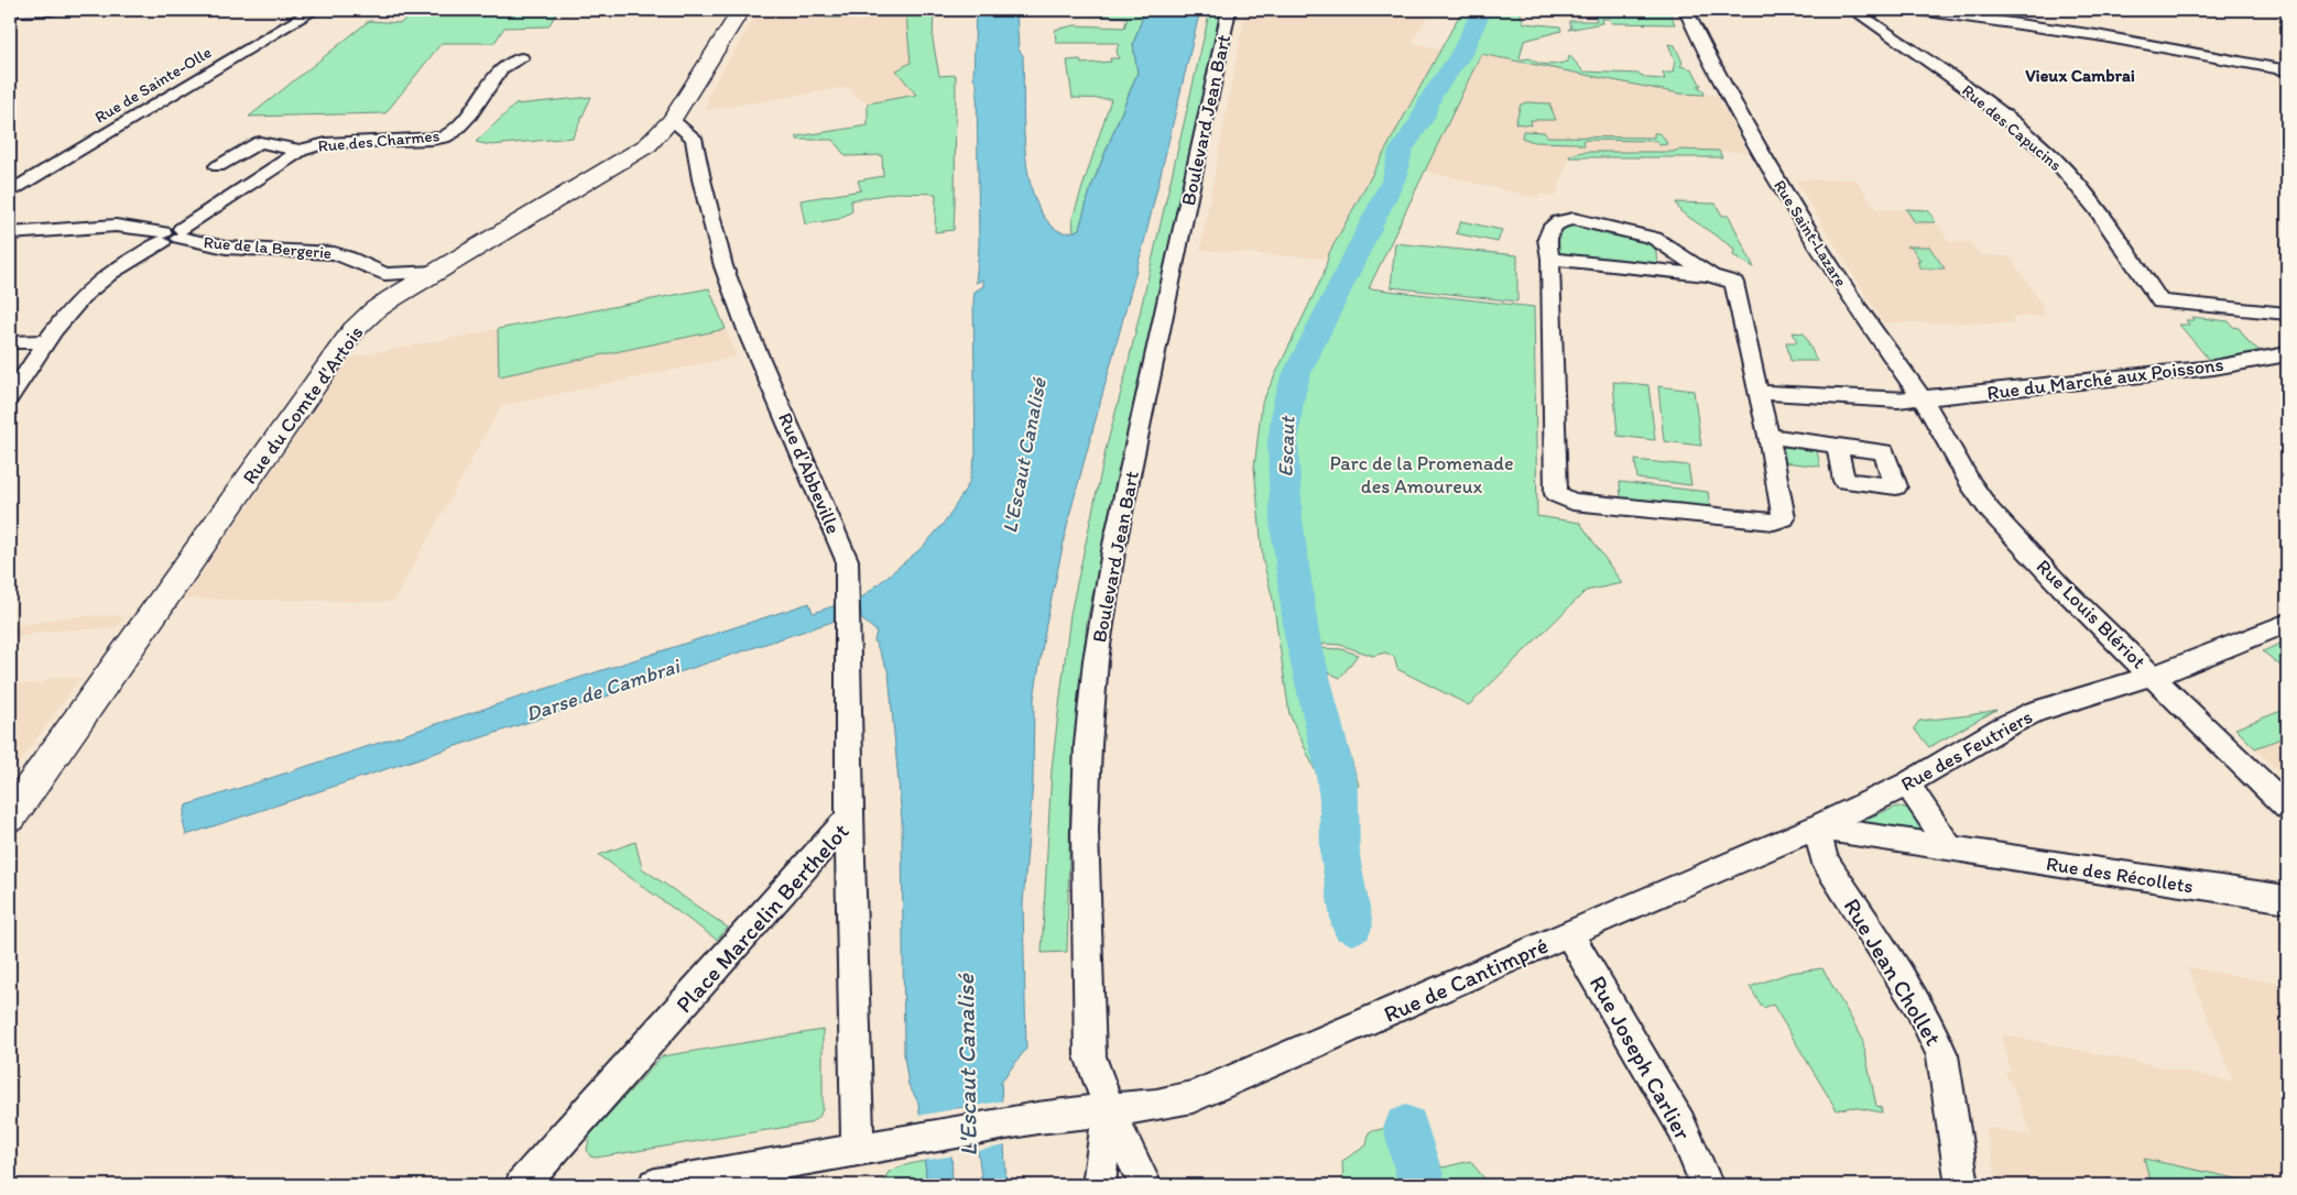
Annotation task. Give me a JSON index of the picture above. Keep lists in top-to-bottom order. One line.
{"streets":{"main road":["Rue du Comte d'Artois"],"street":["Rue de Sainte-Olle","Boulevard Jean Bart","Rue des Capucins","Rue des Charmes","Rue Saint-Lazare","Rue de la Bergerie","Rue du Marché aux Poissons","Rue d'Abbeville","Rue Louis Blériot","Rue des Feutriers","Rue des Récollets","Place Marcelin Berthelot","Rue Jean Chollet","Rue de Cantimpré","Rue Joseph Carlier"]},"crossings":[["Boulevard Jean Bart","Rue de Cantimpré"],["Rue des Charmes","Rue de la Bergerie"],["Rue Saint-Lazare","Rue du Marché aux Poissons"],["Rue Saint-Lazare","Rue Louis Blériot"],["Rue de la Bergerie","Rue du Comte d'Artois"],["Rue du Marché aux Poissons","Rue Louis Blériot"],["Rue du Comte d'Artois","Rue d'Abbeville"],["Rue d'Abbeville","Place Marcelin Berthelot"],["Rue Louis Blériot","Rue des Feutriers"],["Rue des Feutriers","Rue des Récollets"],["Rue des Feutriers","Rue Jean Chollet"],["Rue des Feutriers","Rue de Cantimpré"],["Rue des Récollets","Rue Jean Chollet"],["Rue des Récollets","Rue de Cantimpré"],["Place Marcelin Berthelot","Rue de Cantimpré"],["Rue Jean Chollet","Rue de Cantimpré"],["Rue de Cantimpré","Rue Joseph Carlier"]],"districts":["Vieux Cambrai"],"water":["Escaut","L'Escaut Canalisé","Darse de Cambrai"],"parks":["Parc de la Promenade des Amoureux"]}
